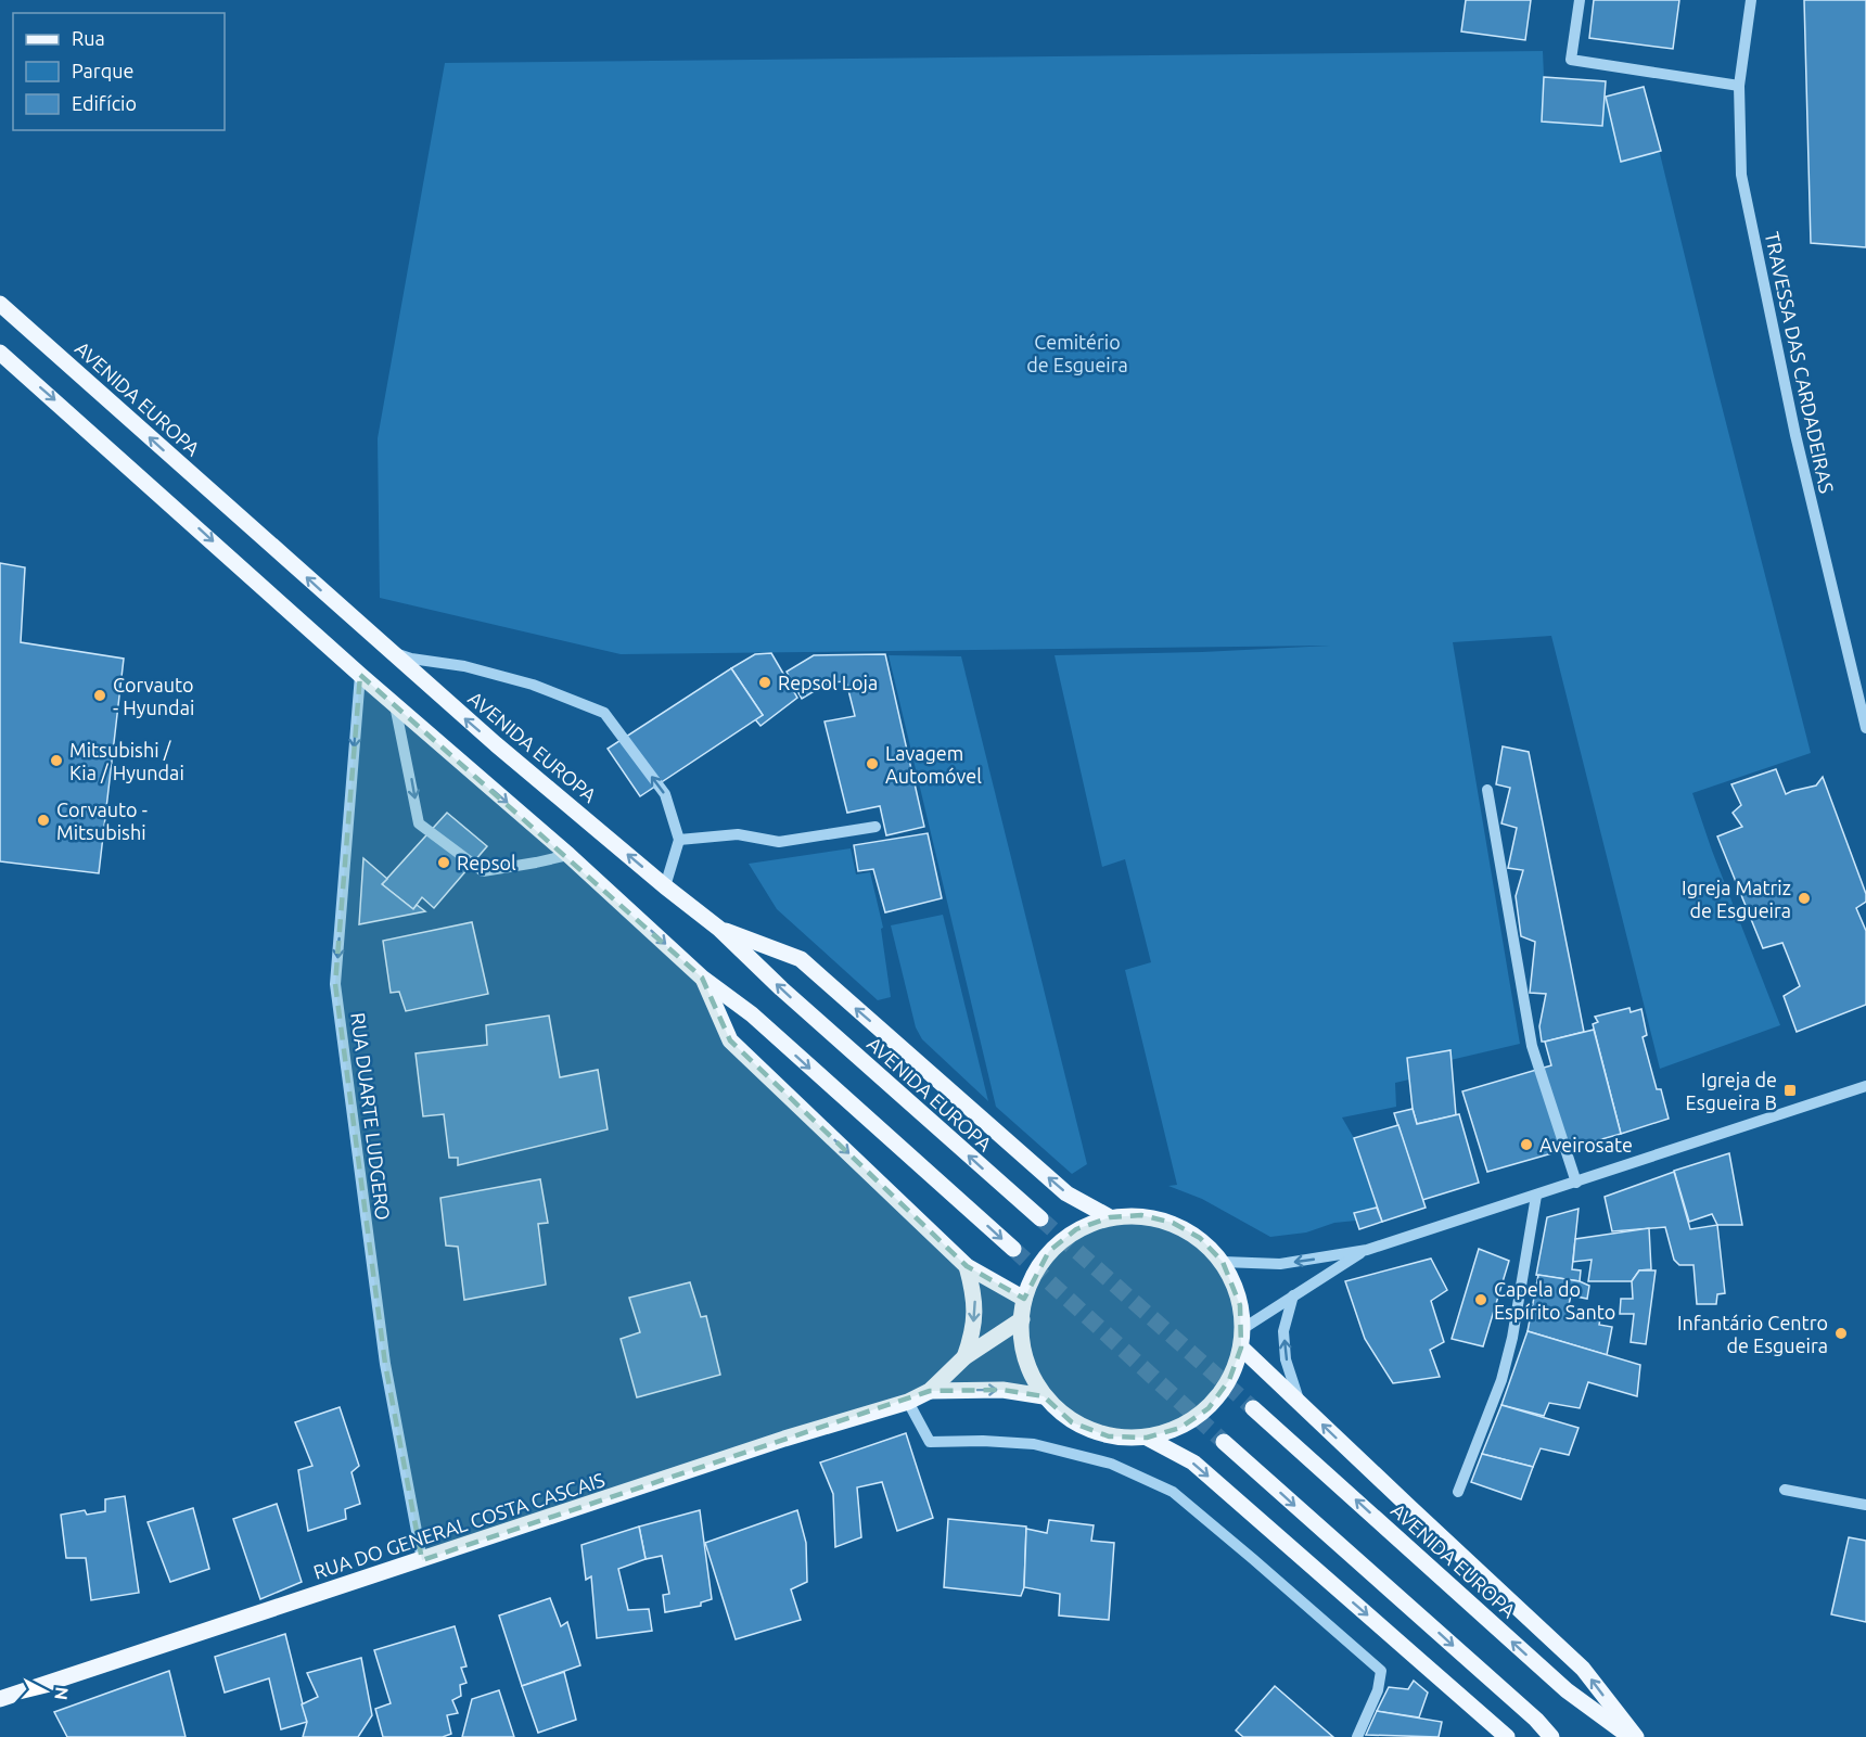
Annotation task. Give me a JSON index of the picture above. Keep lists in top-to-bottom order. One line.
{"streets":{"main road":["AVENIDA EUROPA","RUA DO GENERAL COSTA CASCAIS"],"street":["TRAVESSA DAS CARDADEIRAS","RUA DUARTE LUDGERO"]},"crossings":[["RUA DUARTE LUDGERO","RUA DO GENERAL COSTA CASCAIS"]],"one_way":["RUA DUARTE LUDGERO"],"parks":["Cemitério de Esgueira"],"places":{"other":["Repsol Loja","Corvauto - Hyundai","Mitsubishi / Kia / Hyundai","Lavagem Automóvel","Corvauto - Mitsubishi","Repsol","Igreja Matriz de Esgueira","Aveirosate","Capela do Espírito Santo","Infantário Centro de Esgueira"],"transit":["Igreja de Esgueira B"]},"legend":["Rua","Parque","Edifício"],"north":"right"}
